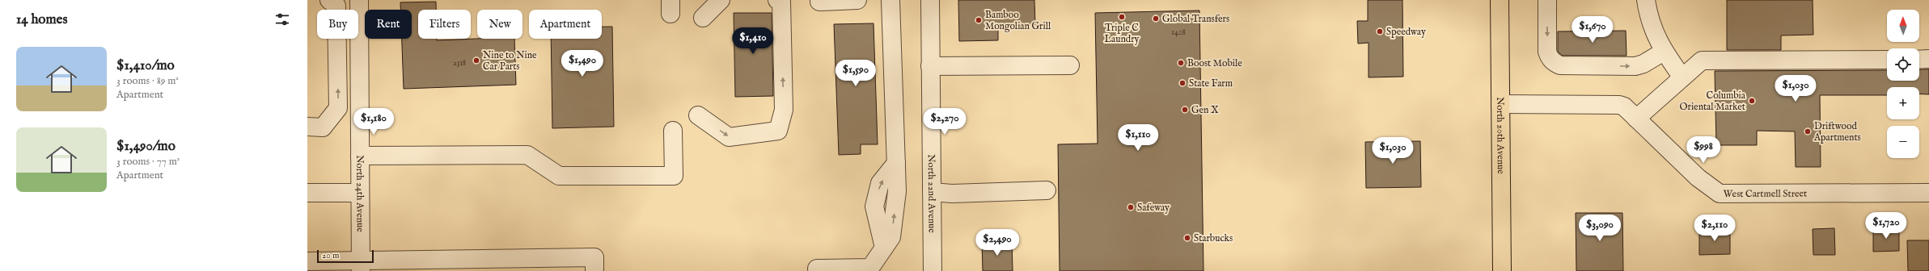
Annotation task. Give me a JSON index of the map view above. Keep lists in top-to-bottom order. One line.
{"streets":{"main road":["North 20th Avenue"],"street":["North 24th Avenue","North 22nd Avenue","West Cartmell Street"]},"crossings":[["North 20th Avenue","West Cartmell Street"]],"places":["Triple C Laundry","Global Transfers","Bamboo Mongolian Grill","Speedway","Nine to Nine Car Parts","Boost Mobile","State Farm","Columbia Oriental Market","Gen X","Driftwood Apartments","Safeway","Starbucks"],"house_numbers":["1408","2318"],"scale_bar":"20 m","north":"top","page":{"heading":"14 homes","map_buttons":["+","−"],"chip":["Buy","Rent","Filters","New","Apartment"],"price":["$1,670","$1,410","$1,490","$1,590","$1,030","$1,180","$2,270","$1,110","$998","$1,030","$1,720","$3,090","$2,110","$2,490"],"list":[{"name":"$1,410/mo","note":"3 rooms · 89 m² · Apartment"},{"name":"$1,490/mo","note":"3 rooms · 77 m² · Apartment"}],"scale":"20 m"}}
